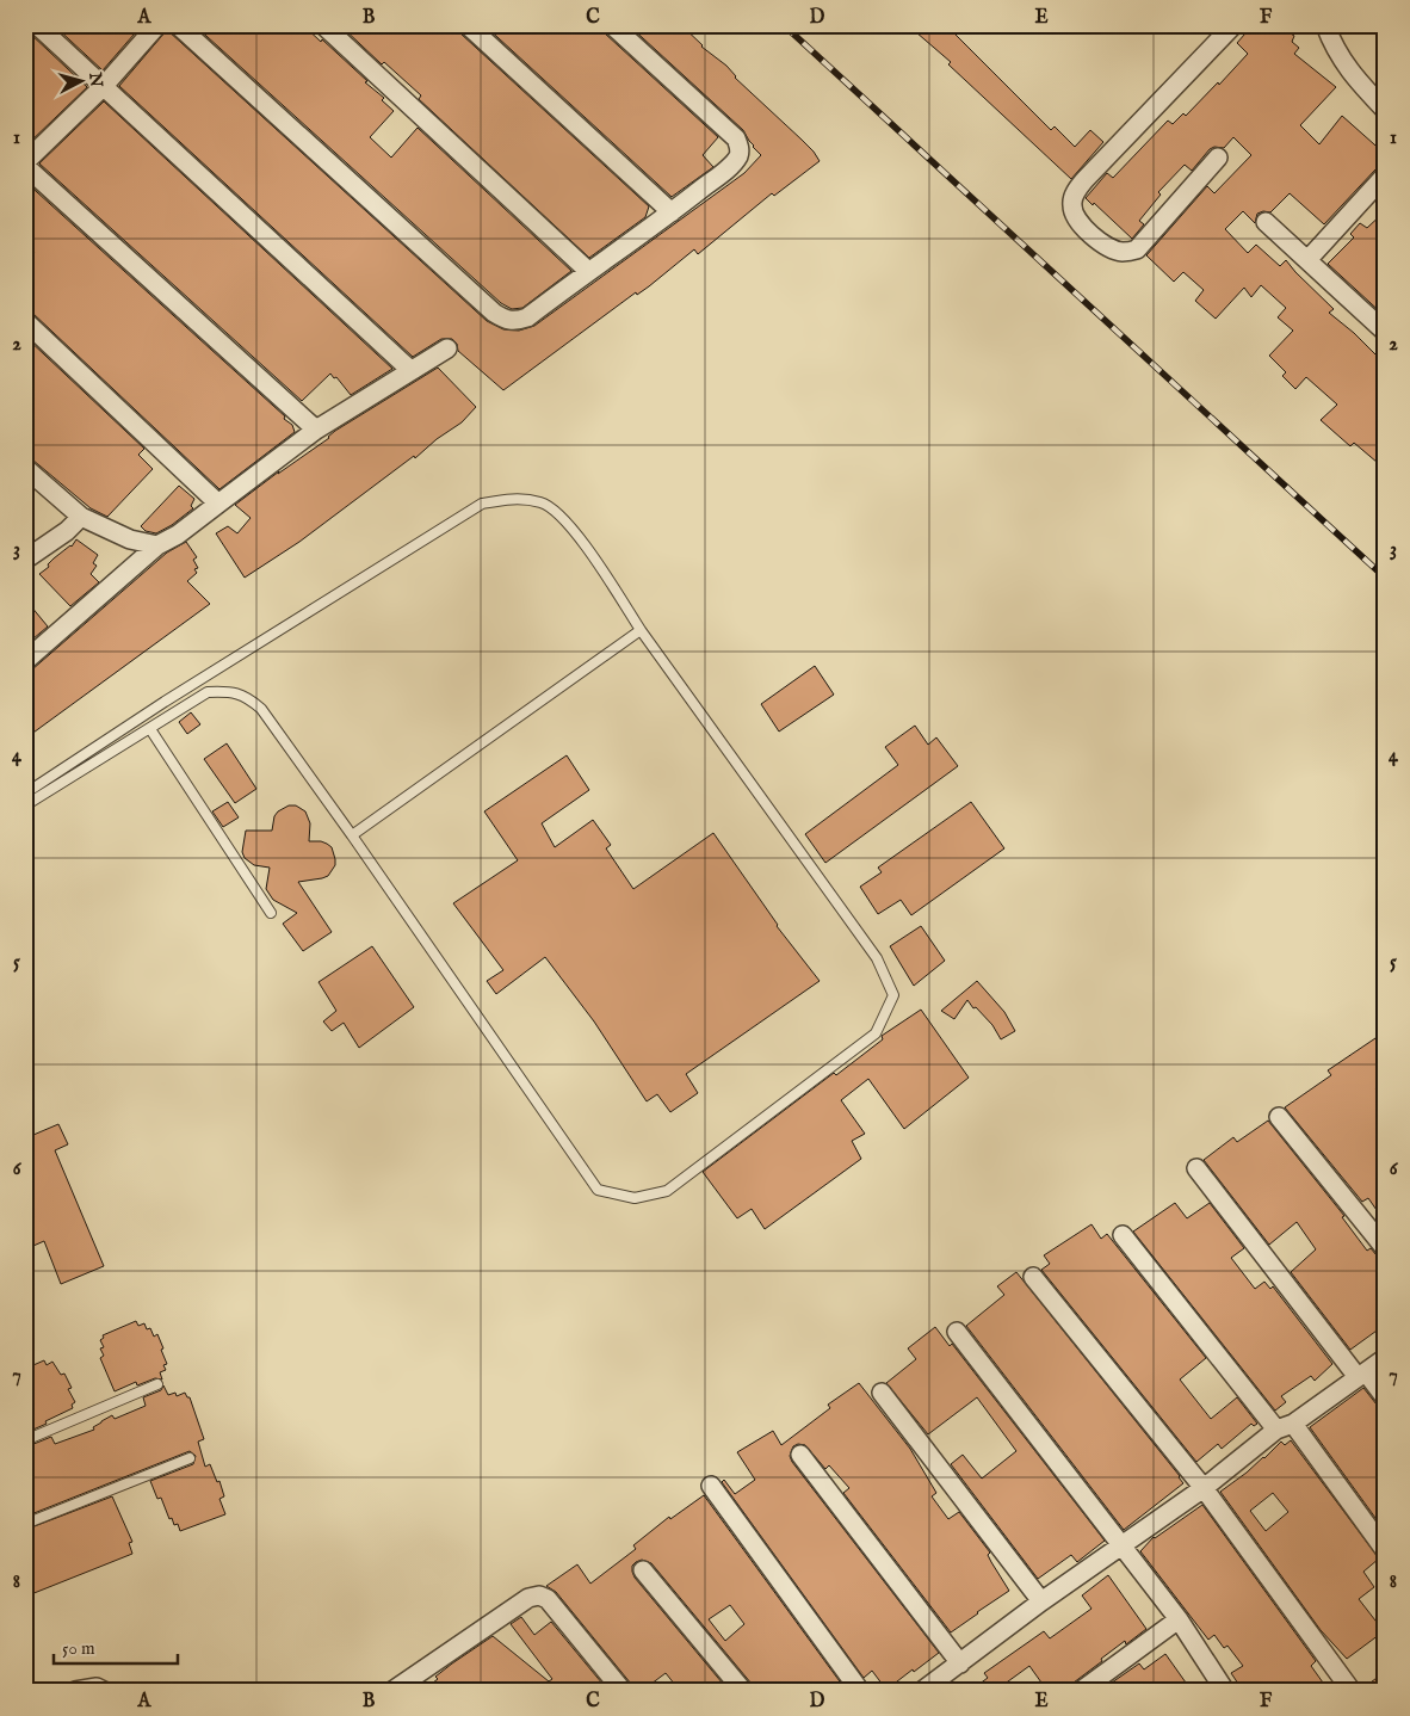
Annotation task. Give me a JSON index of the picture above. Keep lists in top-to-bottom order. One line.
{"scale_bar":"50 m","north":"right","grid":{"columns":["A","B","C","D","E","F"],"rows":["1","2","3","4","5","6","7","8"]}}
